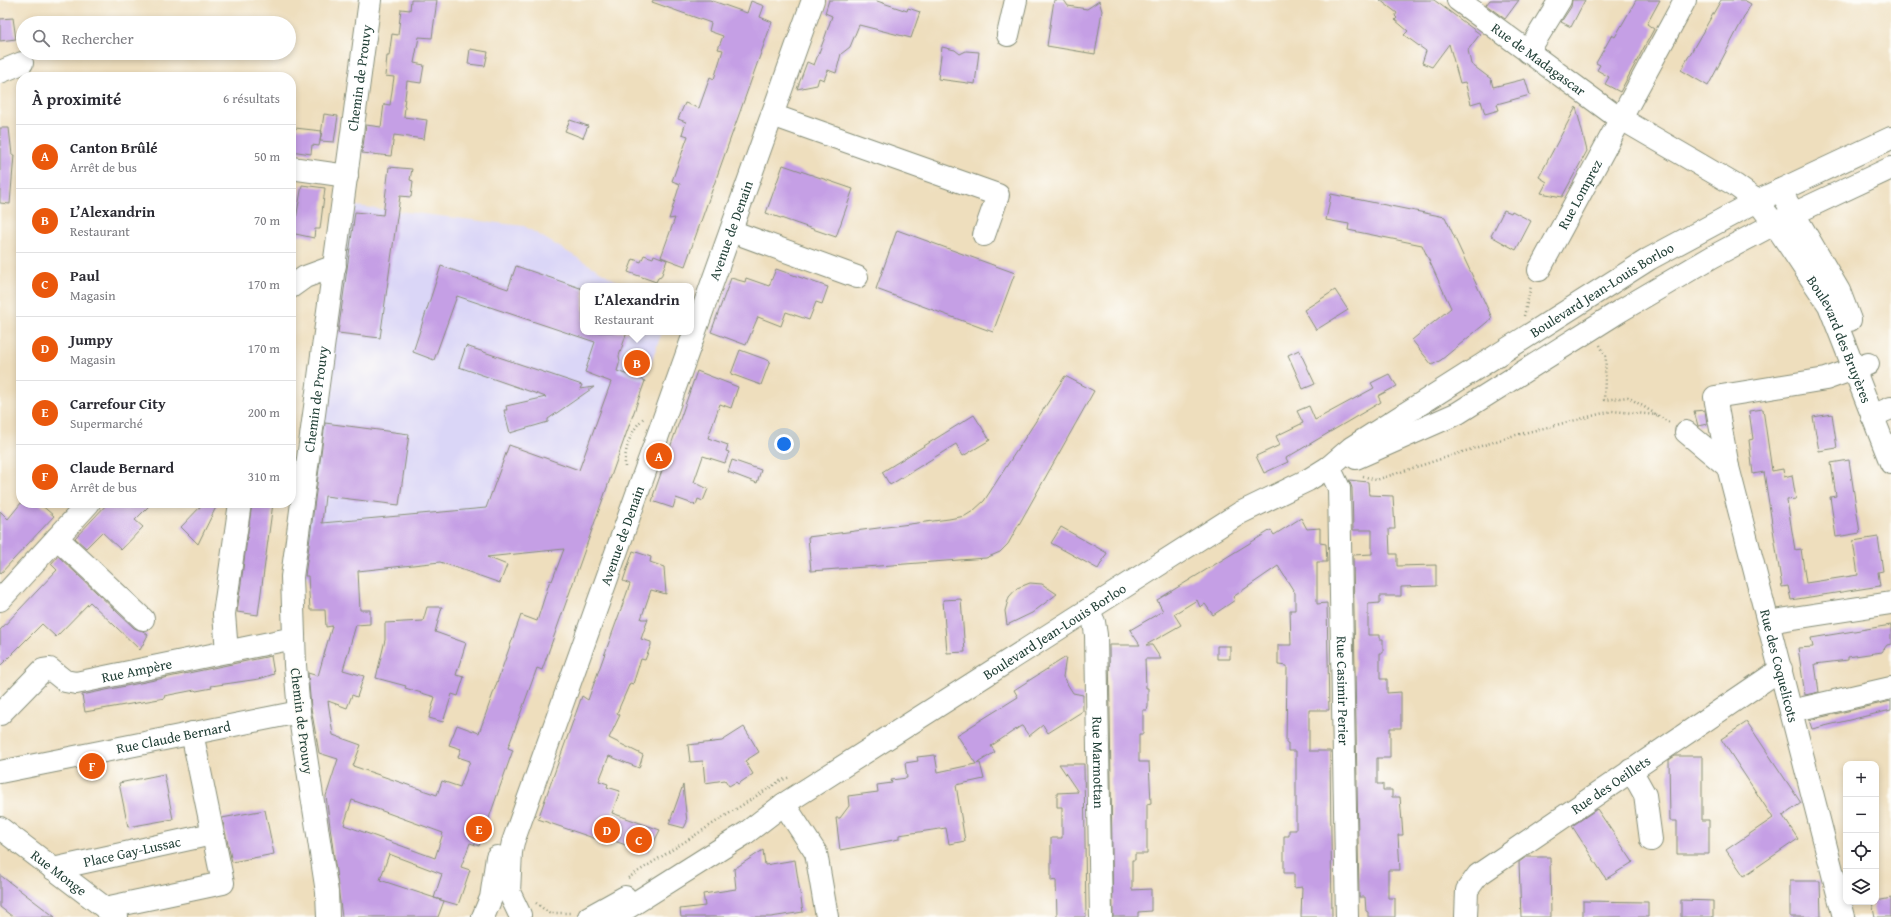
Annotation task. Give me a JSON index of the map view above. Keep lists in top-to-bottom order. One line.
{"streets":{"street":["Rue de Madagascar","Chemin de Prouvy","Rue Lomprez","Avenue de Denain","Boulevard Jean-Louis Borloo","Boulevard des Bruyères","Rue des Coquelicots","Rue Ampère","Rue Casimir Perier","Rue Claude Bernard","Rue Marmottan","Rue des Oeillets","Place Gay-Lussac","Rue Monge"]},"crossings":[["Rue de Madagascar","Rue Lomprez"],["Chemin de Prouvy","Rue Ampère"],["Chemin de Prouvy","Rue Claude Bernard"],["Boulevard Jean-Louis Borloo","Boulevard des Bruyères"],["Boulevard Jean-Louis Borloo","Rue Casimir Perier"],["Boulevard Jean-Louis Borloo","Rue Marmottan"],["Boulevard des Bruyères","Rue des Coquelicots"],["Rue des Coquelicots","Rue des Oeillets"],["Place Gay-Lussac","Rue Monge"]],"page":{"search":"Rechercher","heading":["À proximité","6 résultats"],"list":[{"mark":"A","name":"Canton Brûlé","note":"Arrêt de bus","value":"50 m"},{"mark":"B","name":"L’Alexandrin","note":"Restaurant","value":"70 m"},{"mark":"C","name":"Paul","note":"Magasin","value":"170 m"},{"mark":"D","name":"Jumpy","note":"Magasin","value":"170 m"},{"mark":"E","name":"Carrefour City","note":"Supermarché","value":"200 m"},{"mark":"F","name":"Claude Bernard","note":"Arrêt de bus","value":"310 m"}],"popup":["L’Alexandrin","Restaurant"],"pins":["B","A","F","E","D","C"],"map_buttons":["+","−"]}}
